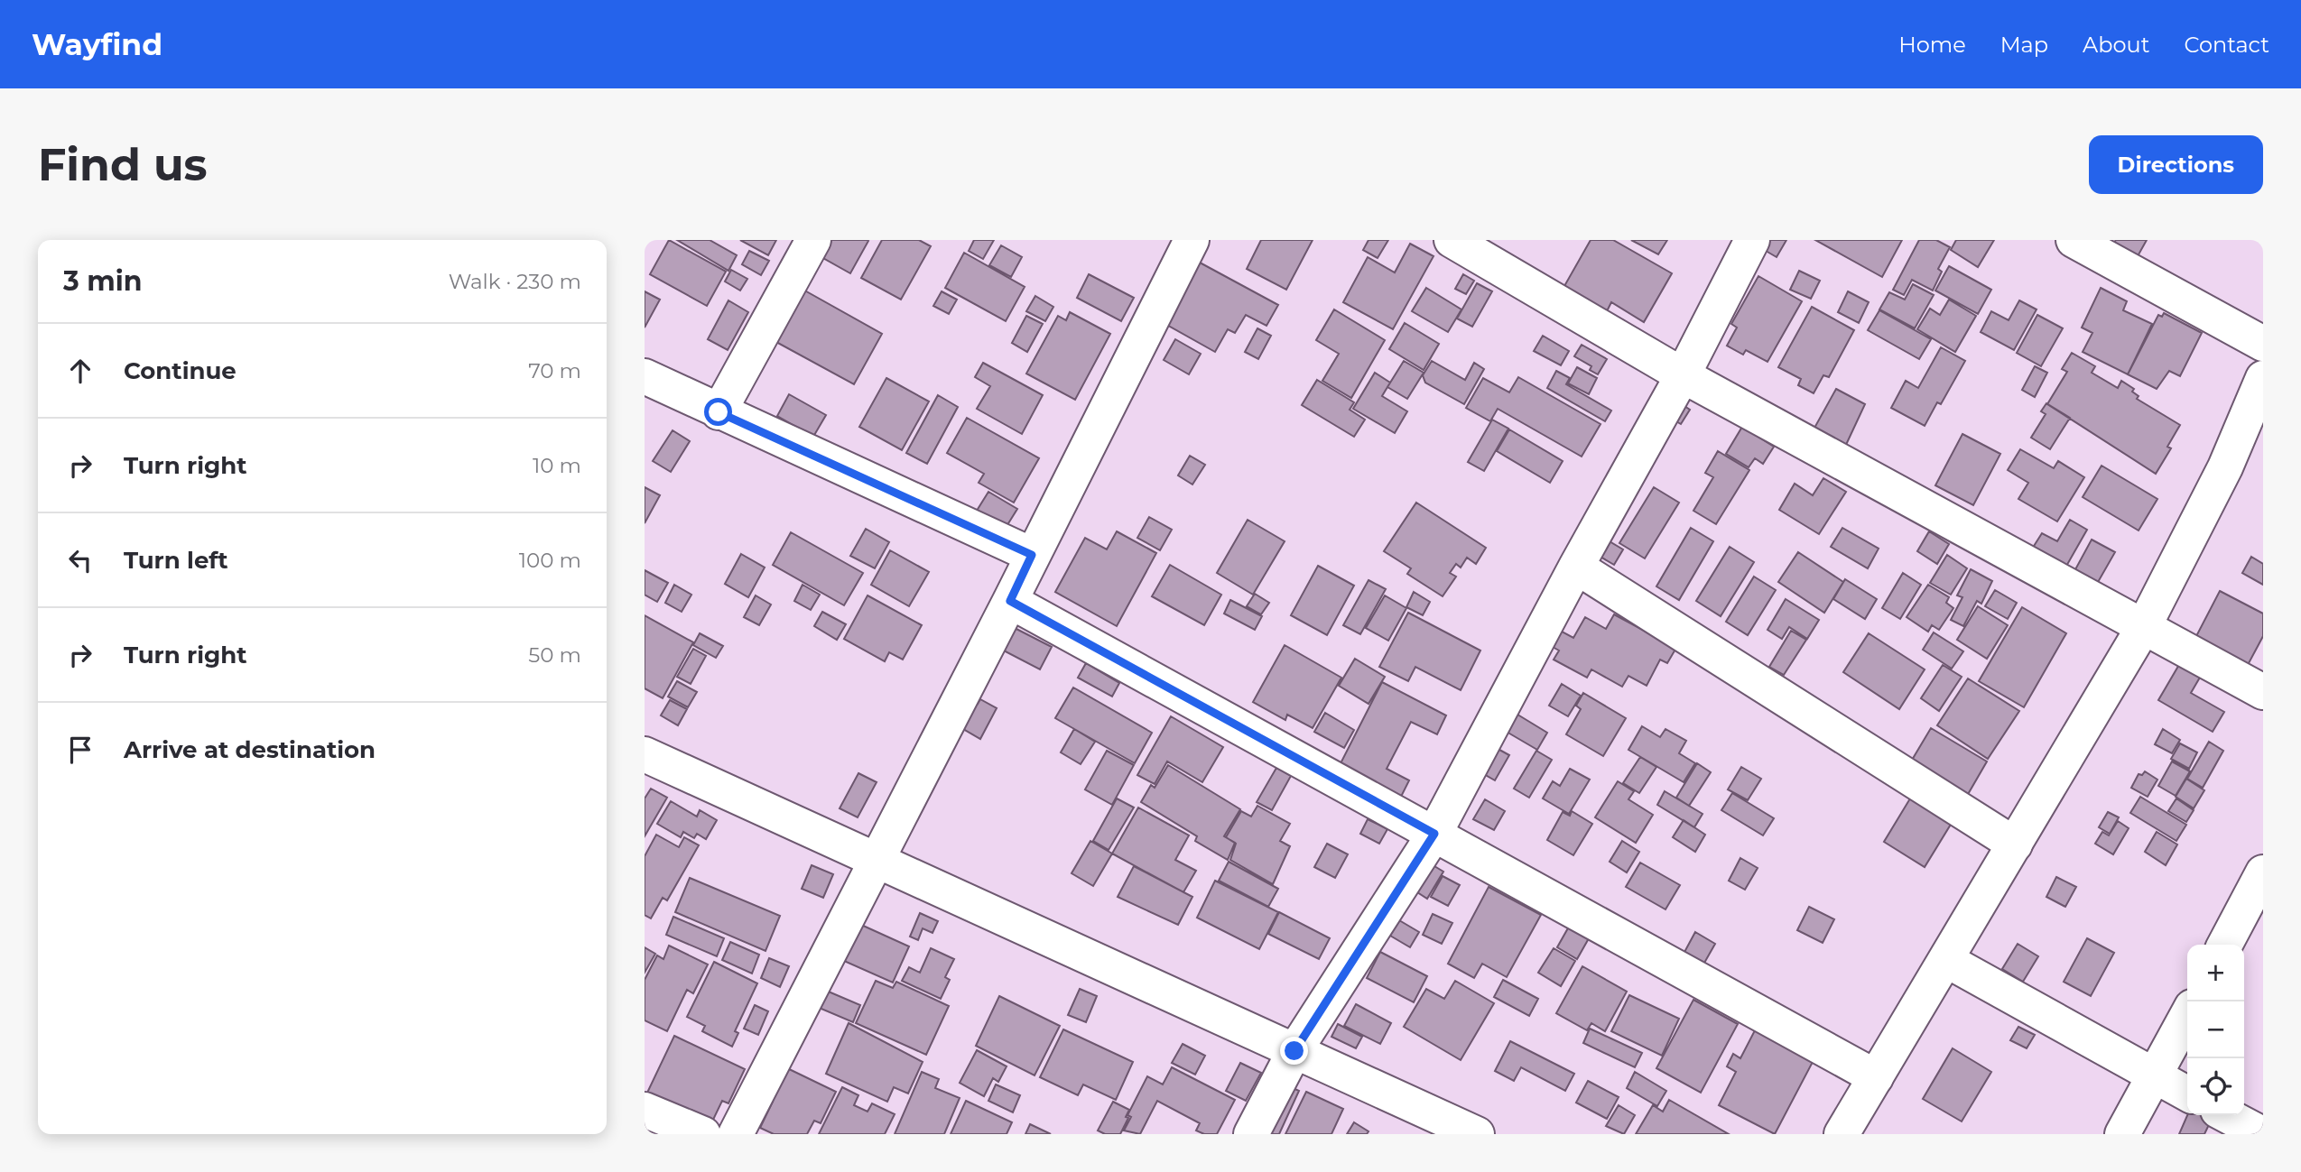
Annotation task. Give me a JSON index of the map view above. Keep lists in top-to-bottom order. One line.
{"page":{"header":"Wayfind","nav":["Home","Map","About","Contact"],"buttons":"Directions","title":"Find us","heading":["3 min","Walk · 230 m"],"list":[["Continue","70 m"],["Turn right","10 m"],["Turn left","100 m"],["Turn right","50 m"],"Arrive at destination"],"map_buttons":["+","−"]}}
